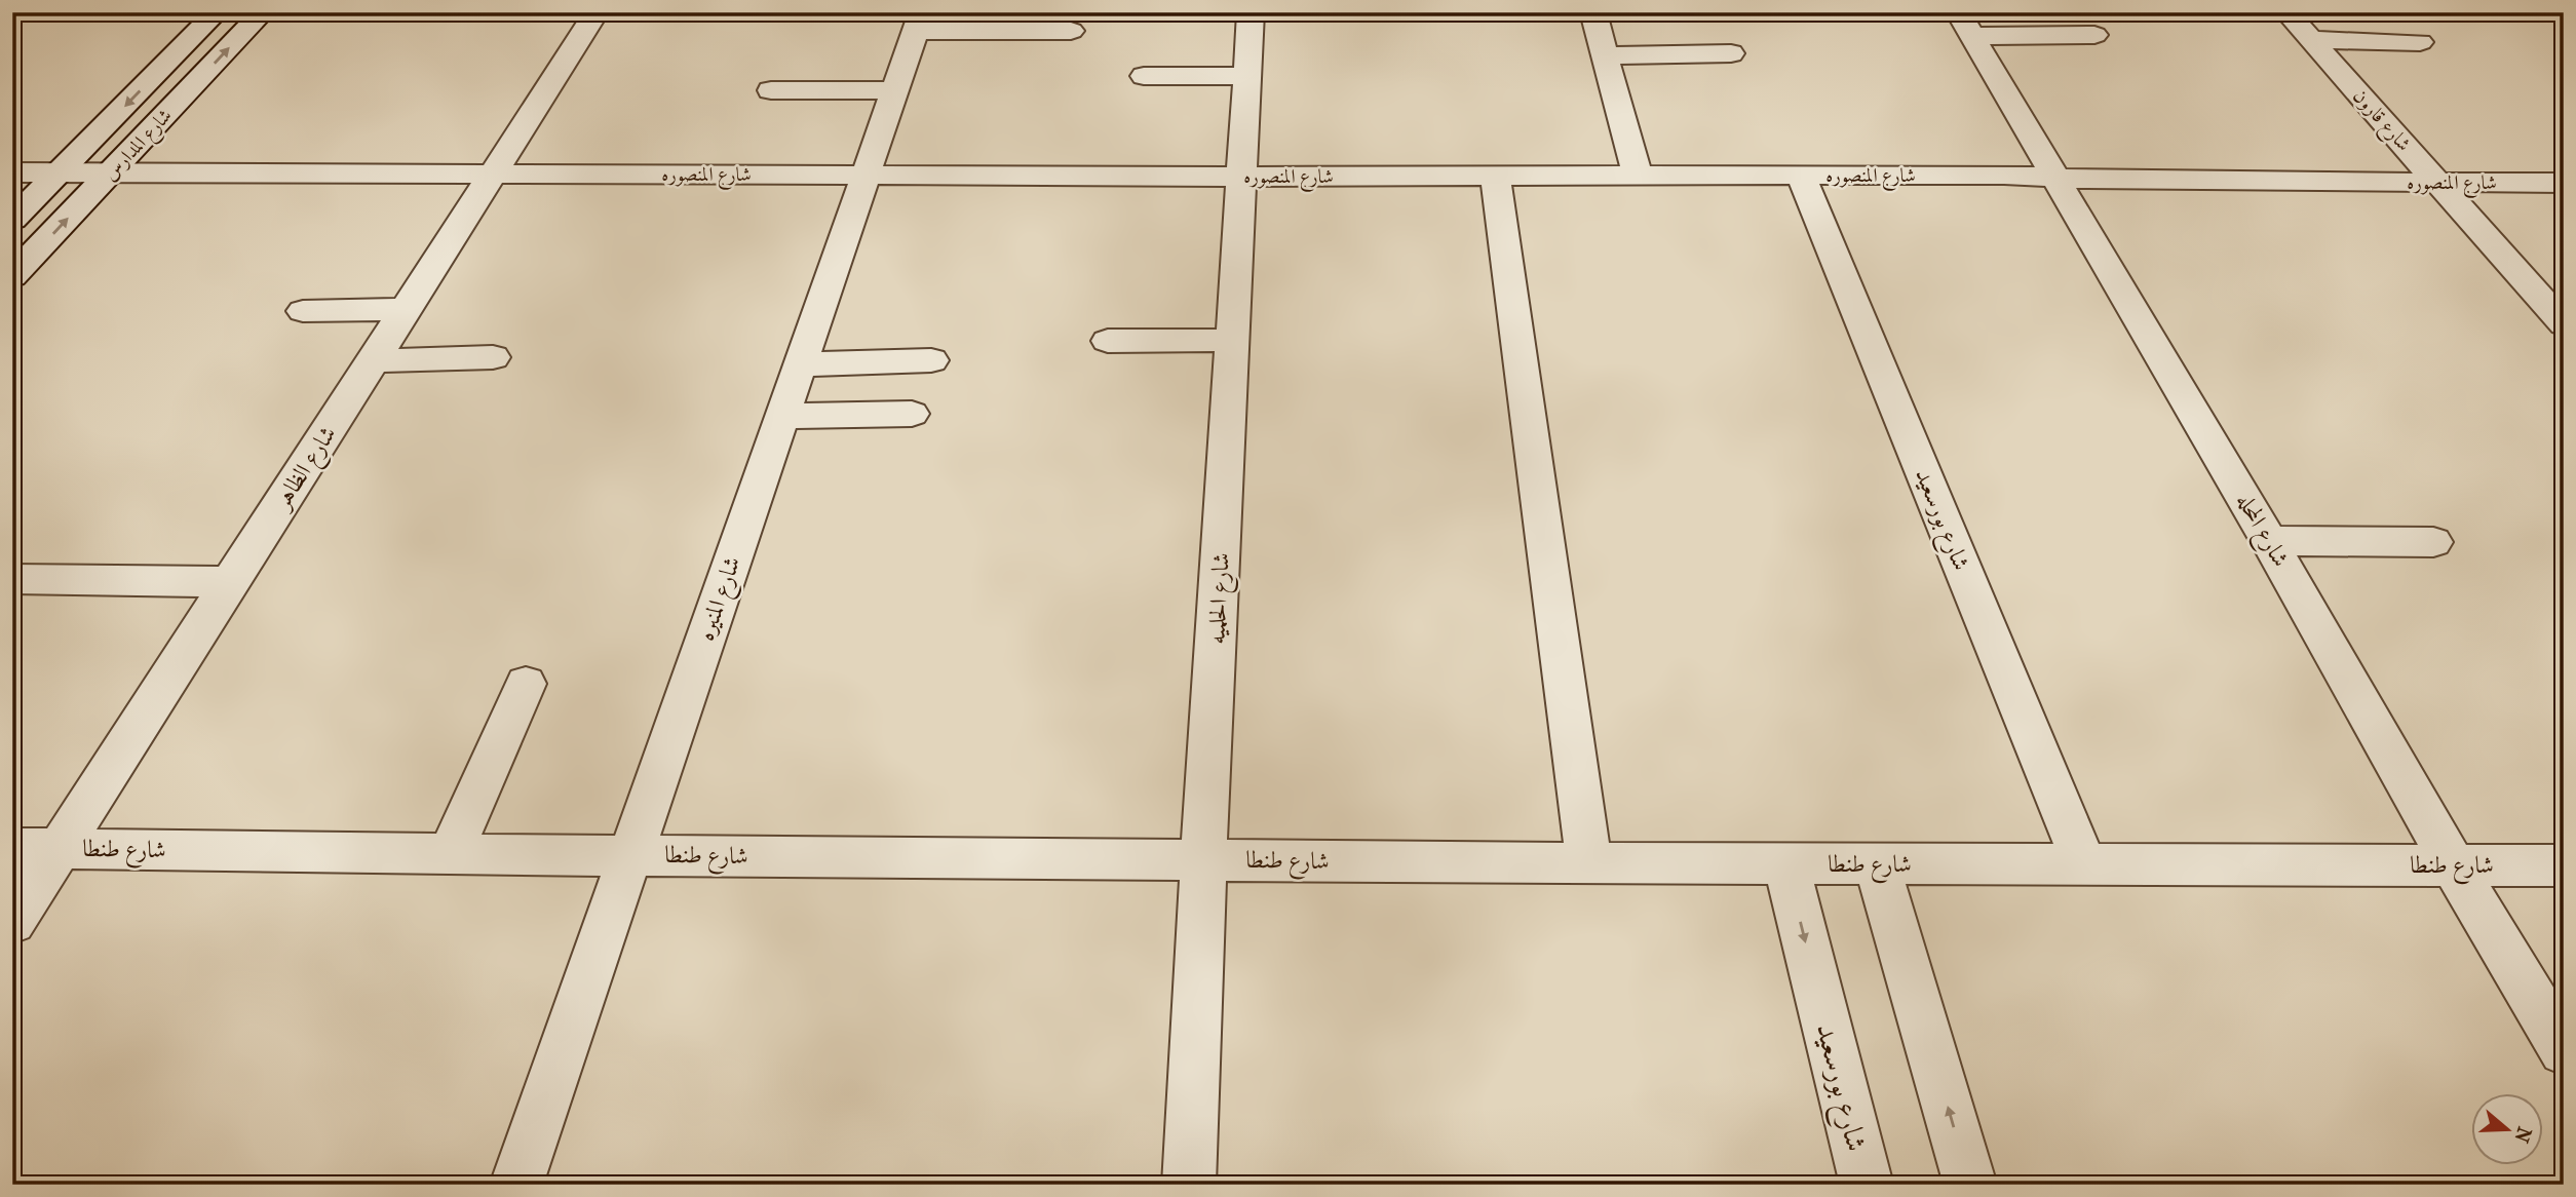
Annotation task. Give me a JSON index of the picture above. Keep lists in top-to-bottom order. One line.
{"streets":{"street":["شارع قارون","شارع المدارس","شارع المنصوره","شارع الظاهر","شارع بورسعيد","شارع المحله","شارع المنيره","شارع الحلميه","شارع طنطا"]},"crossings":[["شارع قارون","شارع المنصوره"],["شارع المدارس","شارع المنصوره"],["شارع المنصوره","شارع الظاهر"],["شارع المنصوره","شارع بورسعيد"],["شارع المنصوره","شارع المحله"],["شارع المنصوره","شارع المنيره"],["شارع المنصوره","شارع الحلميه"],["شارع الظاهر","شارع طنطا"],["شارع بورسعيد","شارع طنطا"],["شارع المحله","شارع طنطا"],["شارع المنيره","شارع طنطا"],["شارع الحلميه","شارع طنطا"]],"north":"right"}
